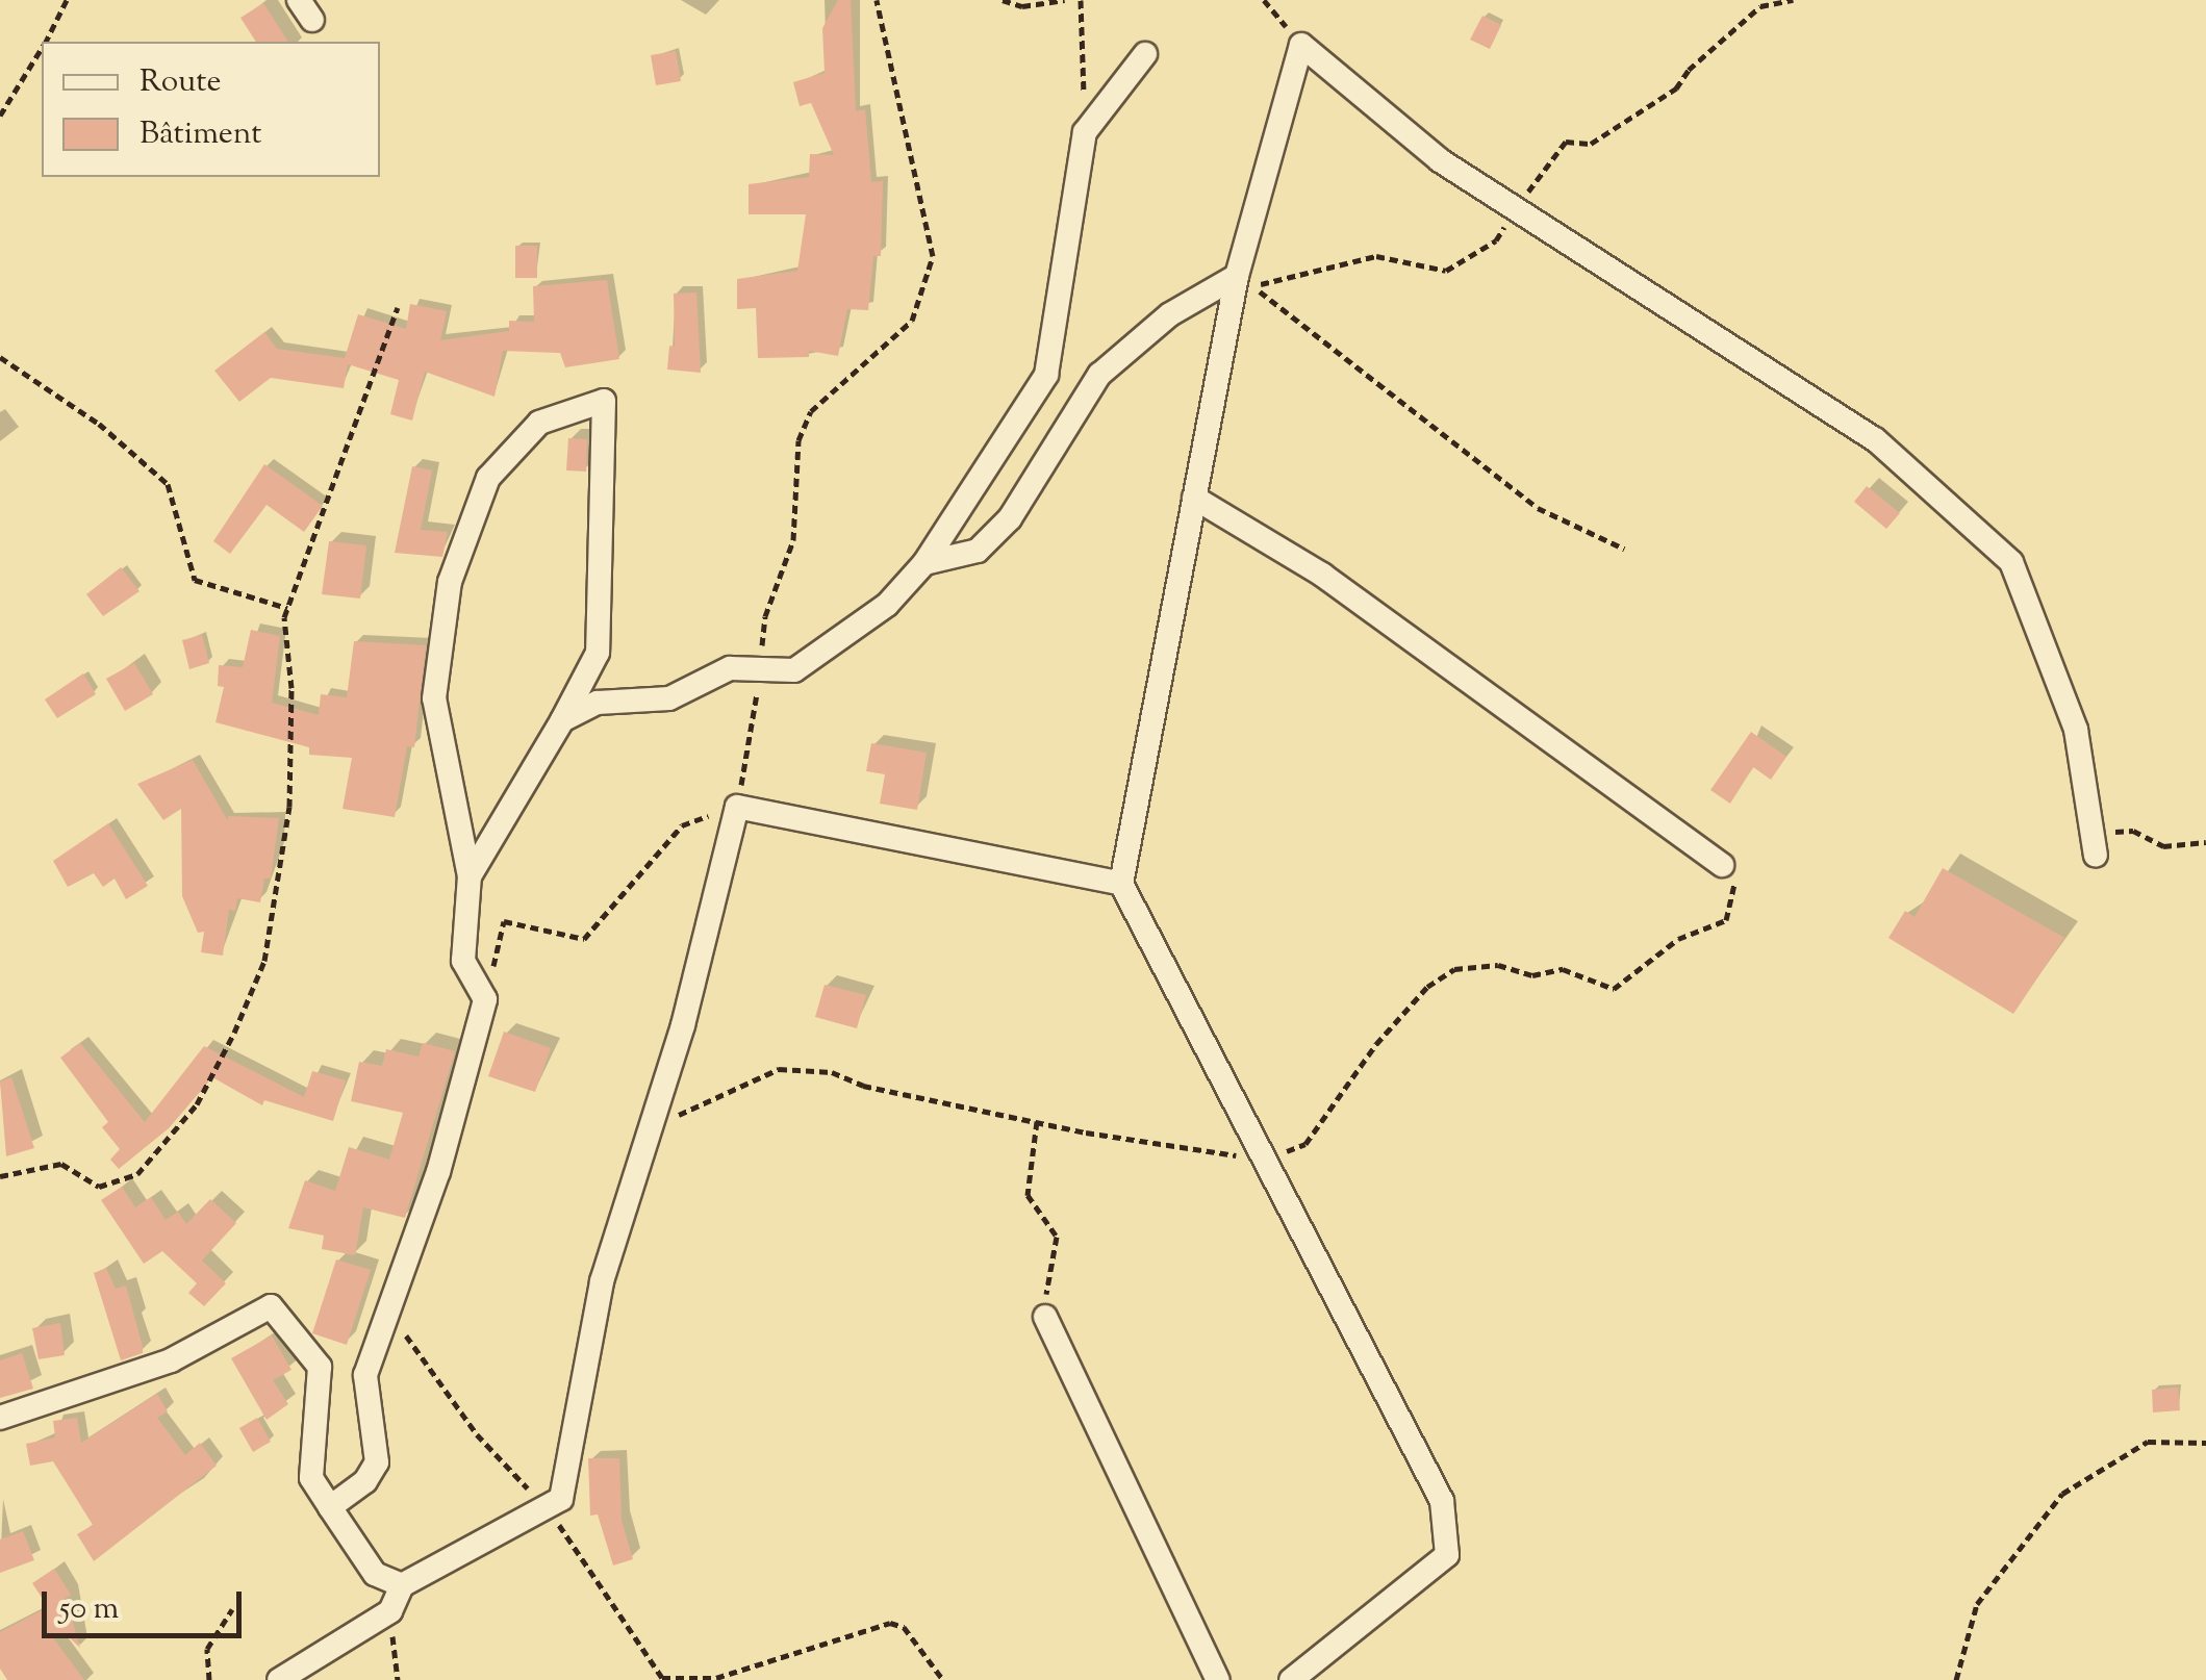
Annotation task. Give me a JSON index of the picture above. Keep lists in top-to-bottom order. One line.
{"legend":["Route","Bâtiment"],"scale_bar":"50 m"}
